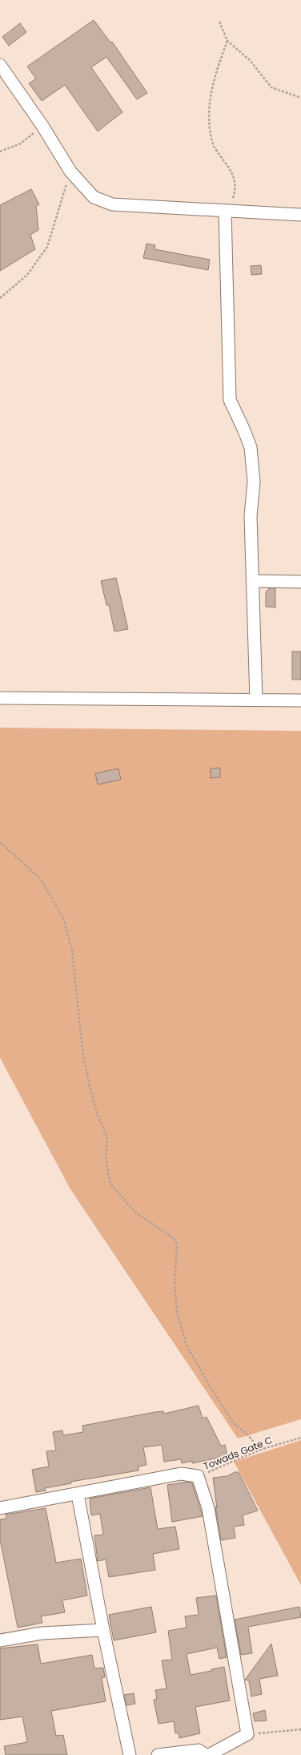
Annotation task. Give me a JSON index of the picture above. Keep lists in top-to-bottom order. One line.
{"streets":{"path":["Towads Gate C"]}}
